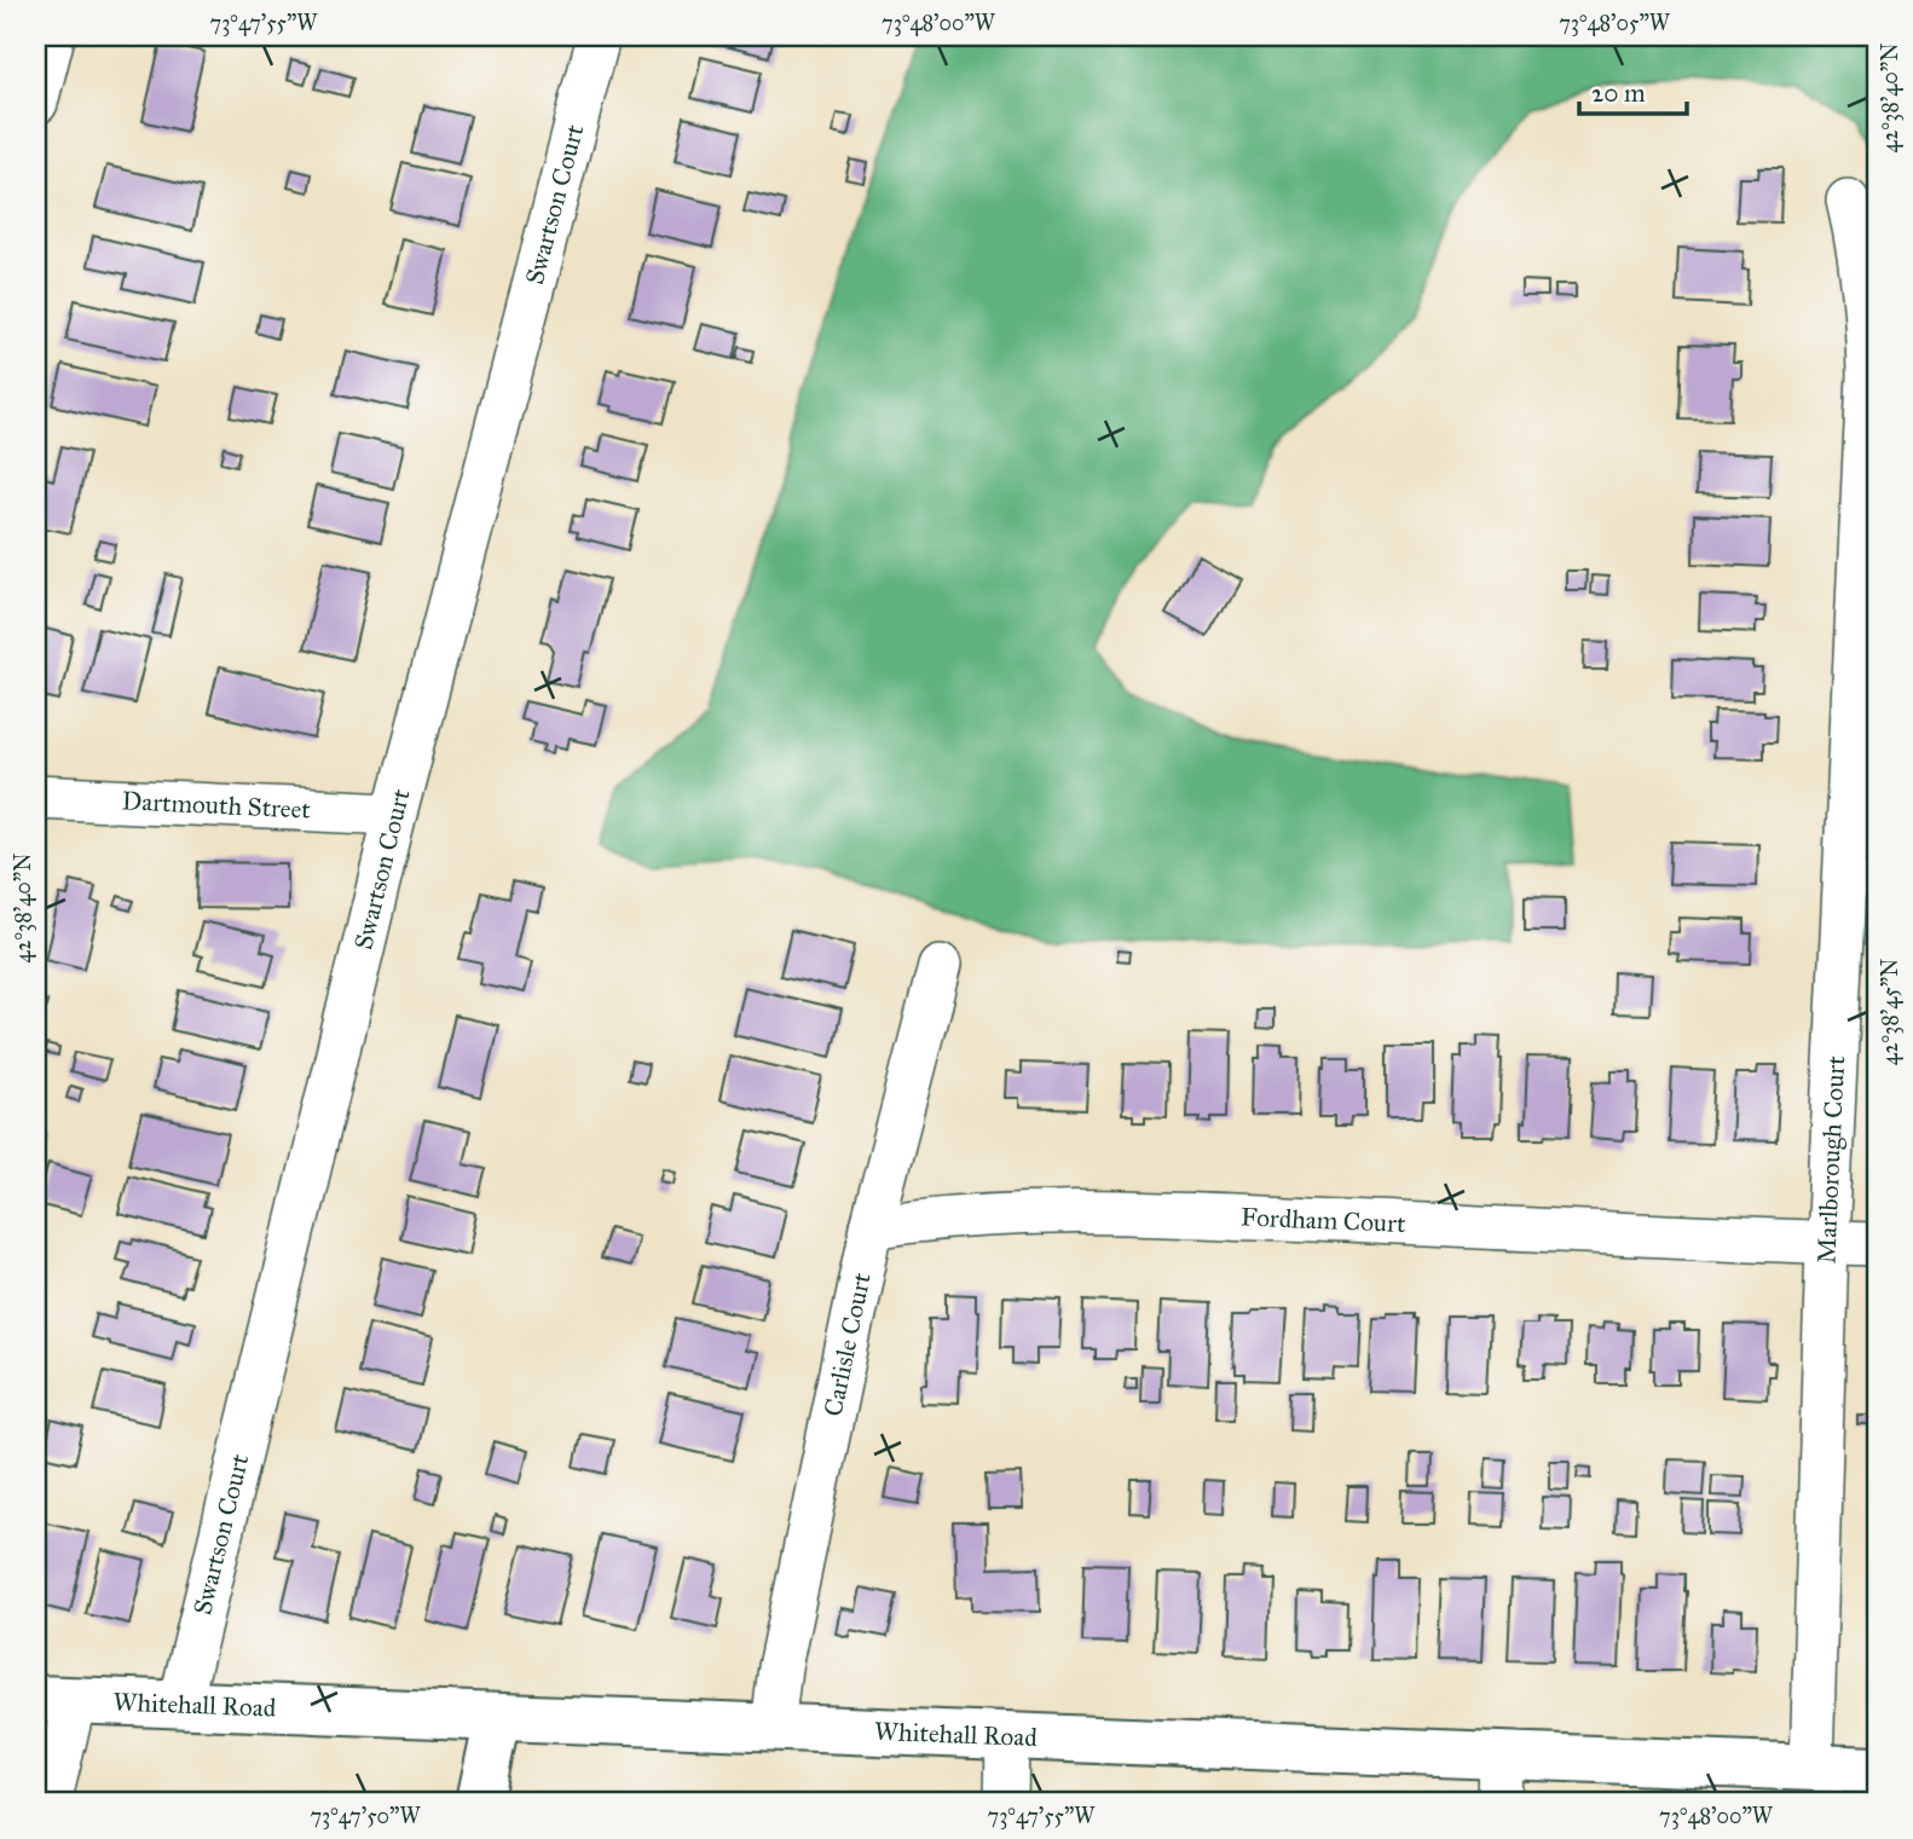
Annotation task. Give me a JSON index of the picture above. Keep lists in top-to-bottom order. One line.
{"streets":{"street":["Swartson Court","Dartmouth Street","Marlborough Court","Fordham Court","Carlisle Court","Whitehall Road"]},"crossings":[["Swartson Court","Dartmouth Street"],["Swartson Court","Whitehall Road"],["Marlborough Court","Fordham Court"],["Marlborough Court","Whitehall Road"],["Fordham Court","Carlisle Court"],["Carlisle Court","Whitehall Road"]],"scale_bar":"20 m","coordinates":["73°47'55\"W","73°48'00\"W","73°48'05\"W","42°38'40\"N","42°38'45\"N","73°47'50\"W"]}
